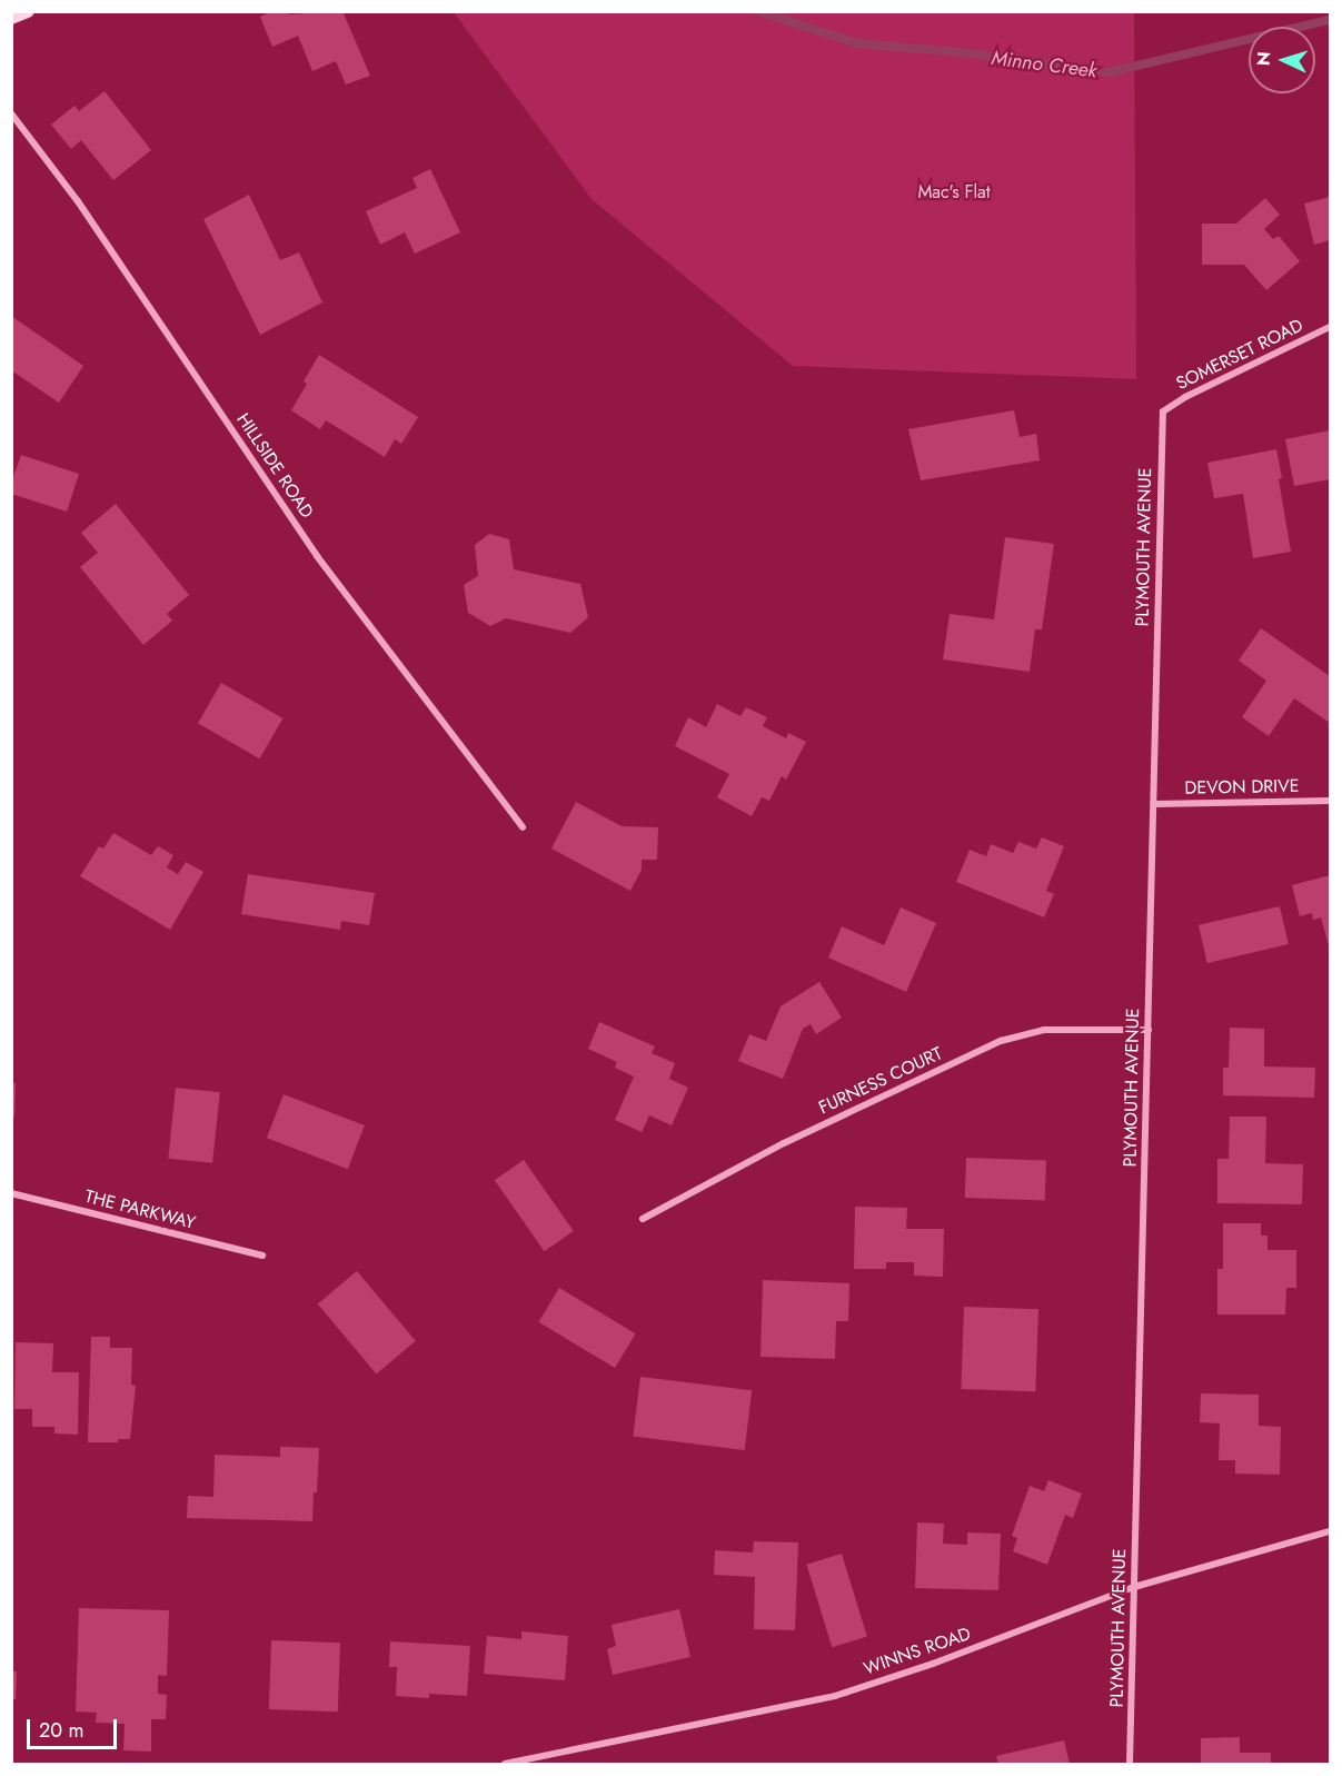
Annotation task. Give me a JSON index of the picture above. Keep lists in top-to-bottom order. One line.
{"streets":{"street":["SOMERSET ROAD","HILLSIDE ROAD","PLYMOUTH AVENUE","DEVON DRIVE","FURNESS COURT","THE PARKWAY","WINNS ROAD"]},"crossings":[["SOMERSET ROAD","PLYMOUTH AVENUE"],["PLYMOUTH AVENUE","DEVON DRIVE"],["PLYMOUTH AVENUE","FURNESS COURT"],["PLYMOUTH AVENUE","WINNS ROAD"]],"water":["Minno Creek"],"parks":["Mac's Flat"],"scale_bar":"20 m","north":"left"}
